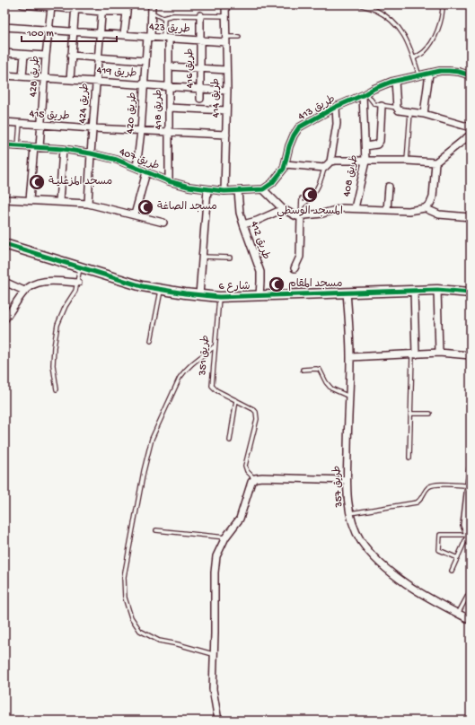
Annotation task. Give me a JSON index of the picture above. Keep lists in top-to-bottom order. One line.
{"streets":{"street":["طريق 423","طريق 416","طريق 419","طريق 428","طريق 414","طريق 424","طريق 413","طريق 418","طريق 420","طريق 415","طريق 407","طريق 408","طريق 412","شارع 6","طريق 357"],"lane":["طريق 351"]},"crossings":[["طريق 423","طريق 416"],["طريق 423","طريق 428"],["طريق 423","طريق 414"],["طريق 423","طريق 424"],["طريق 423","طريق 418"],["طريق 423","طريق 420"],["طريق 416","طريق 419"],["طريق 419","طريق 428"],["طريق 419","طريق 414"],["طريق 419","طريق 424"],["طريق 419","طريق 418"],["طريق 419","طريق 420"],["طريق 428","طريق 415"],["طريق 428","طريق 407"],["طريق 414","طريق 415"],["طريق 414","طريق 407"],["طريق 424","طريق 415"],["طريق 424","طريق 407"],["طريق 413","طريق 408"],["طريق 418","طريق 415"],["طريق 418","طريق 407"],["طريق 420","طريق 415"],["طريق 420","طريق 407"],["طريق 412","شارع 6"],["شارع 6","طريق 351"],["شارع 6","طريق 357"]],"places":{"mosque":["مسجد المزعليـة","المسجد الوسطي","مسجد الصاغة","مسجد المقام"]},"scale_bar":"100 m"}
